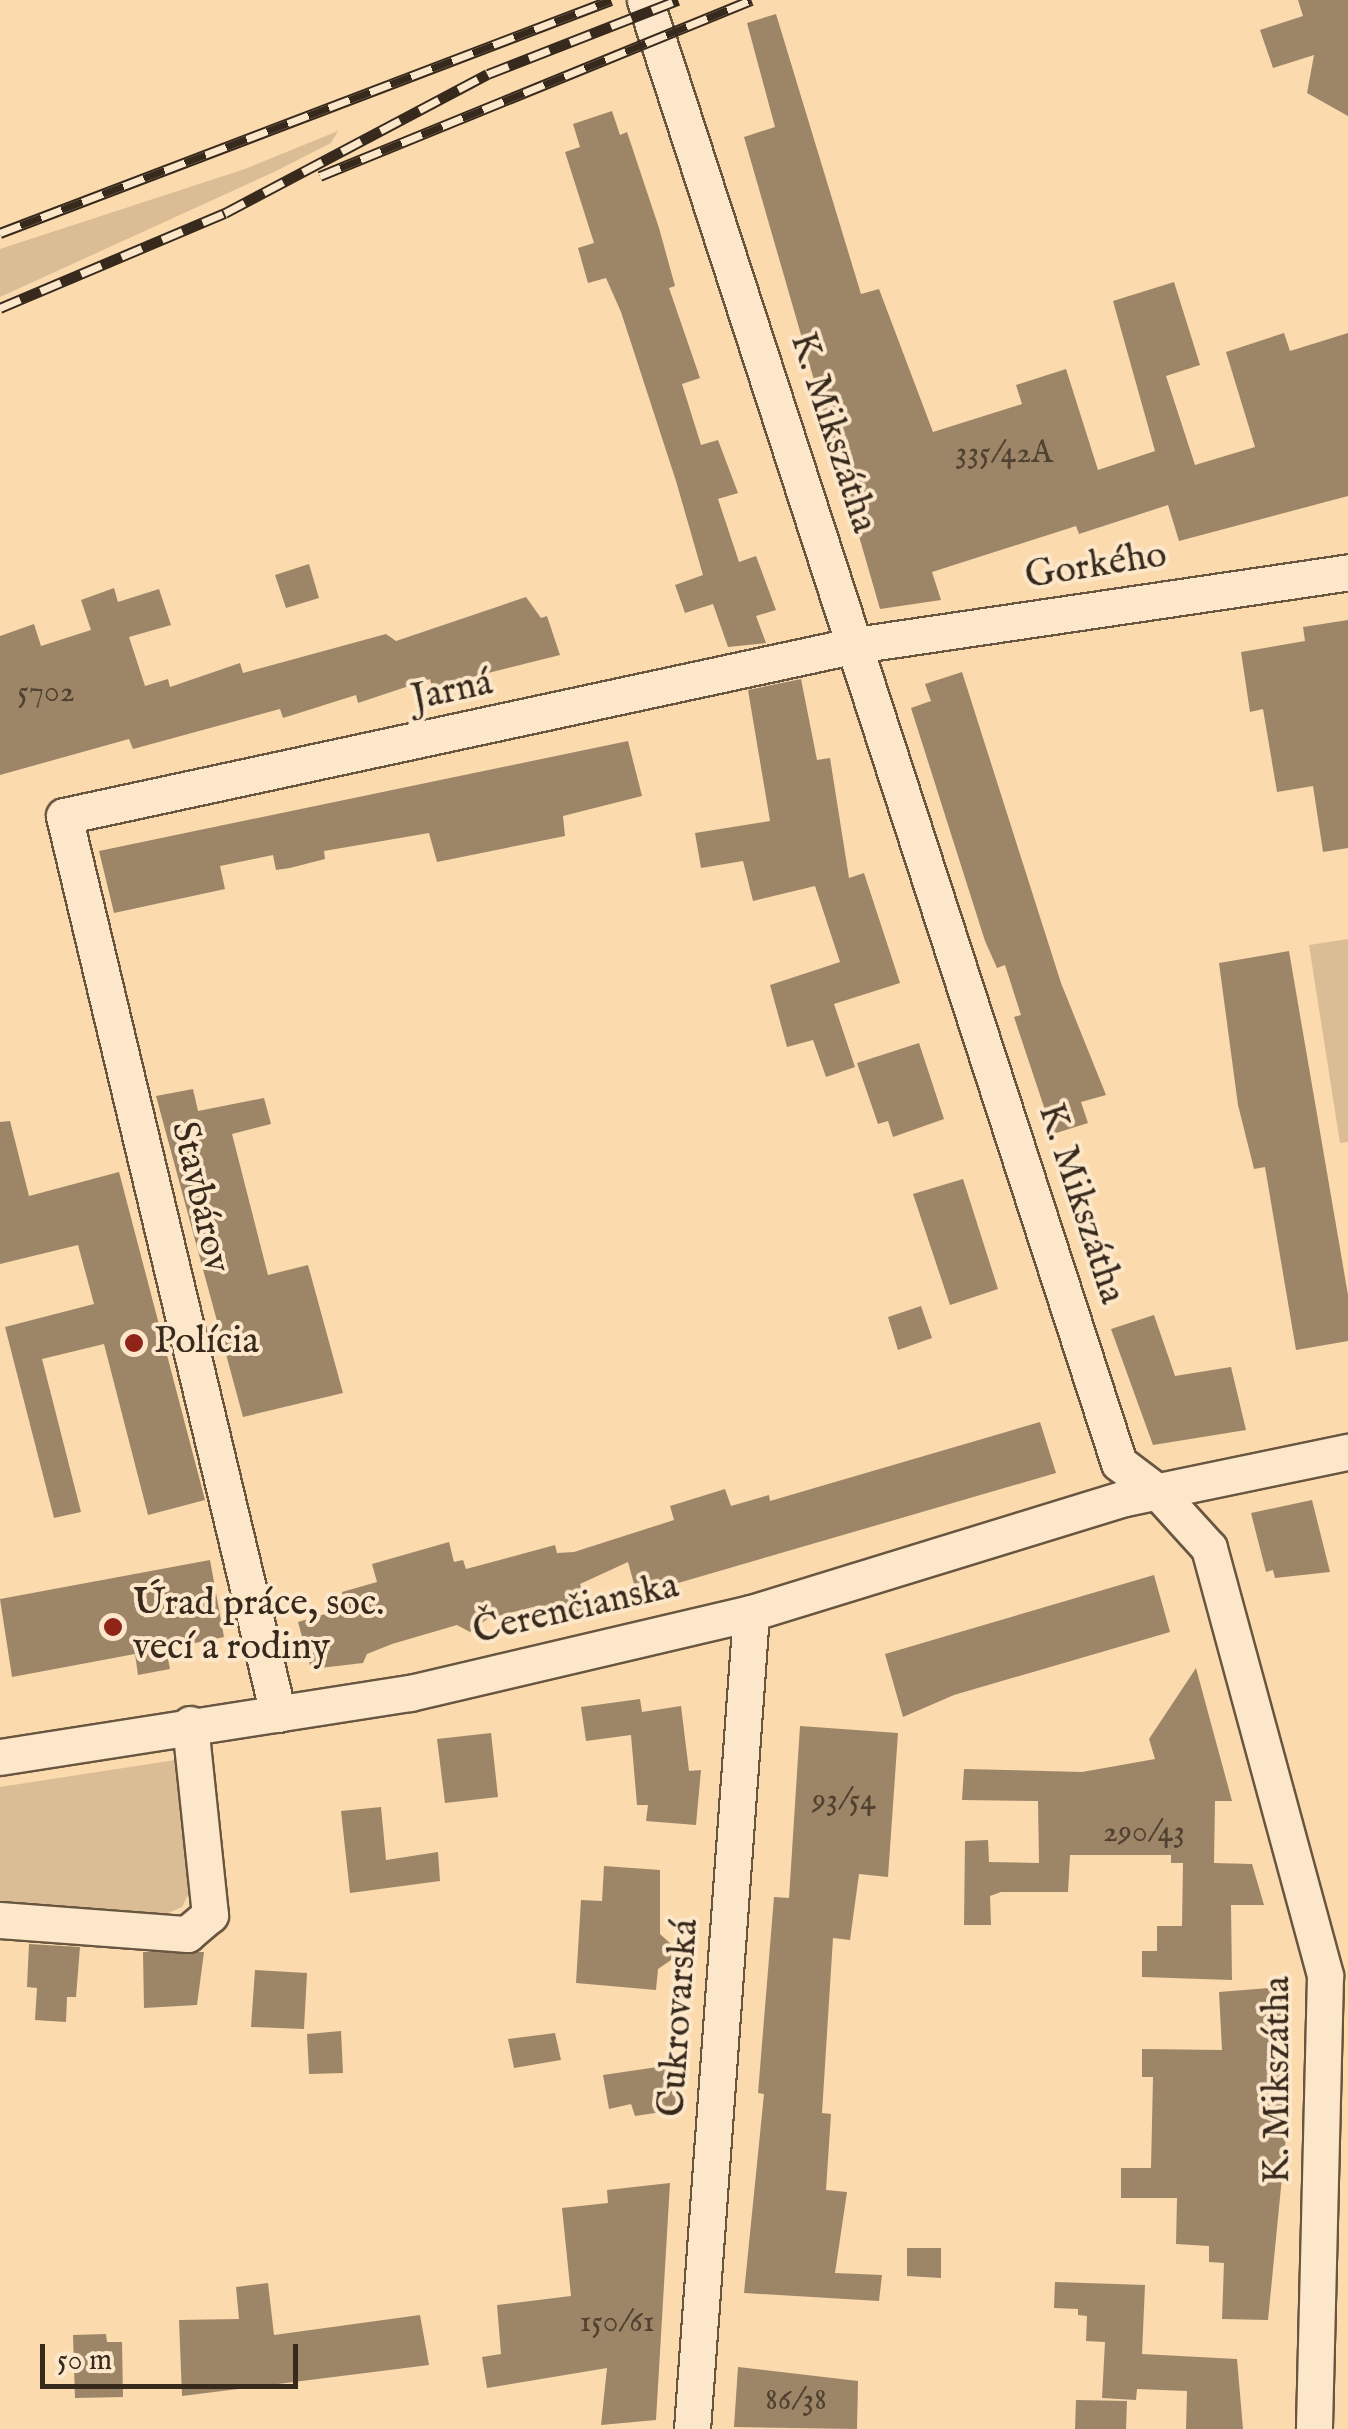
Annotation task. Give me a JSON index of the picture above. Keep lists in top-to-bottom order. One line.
{"streets":{"street":["K. Mikszátha","Gorkého","Jarná","Stavbárov","Čerenčianska","Cukrovarská"]},"crossings":[["K. Mikszátha","Gorkého"],["K. Mikszátha","Jarná"],["K. Mikszátha","Čerenčianska"],["Gorkého","Jarná"],["Jarná","Stavbárov"],["Stavbárov","Čerenčianska"],["Čerenčianska","Cukrovarská"]],"places":["Polícia","Úrad práce, soc. vecí a rodiny"],"house_numbers":["335/42A","5702","93/54","290/43","150/61","86/38"],"scale_bar":"50 m"}
